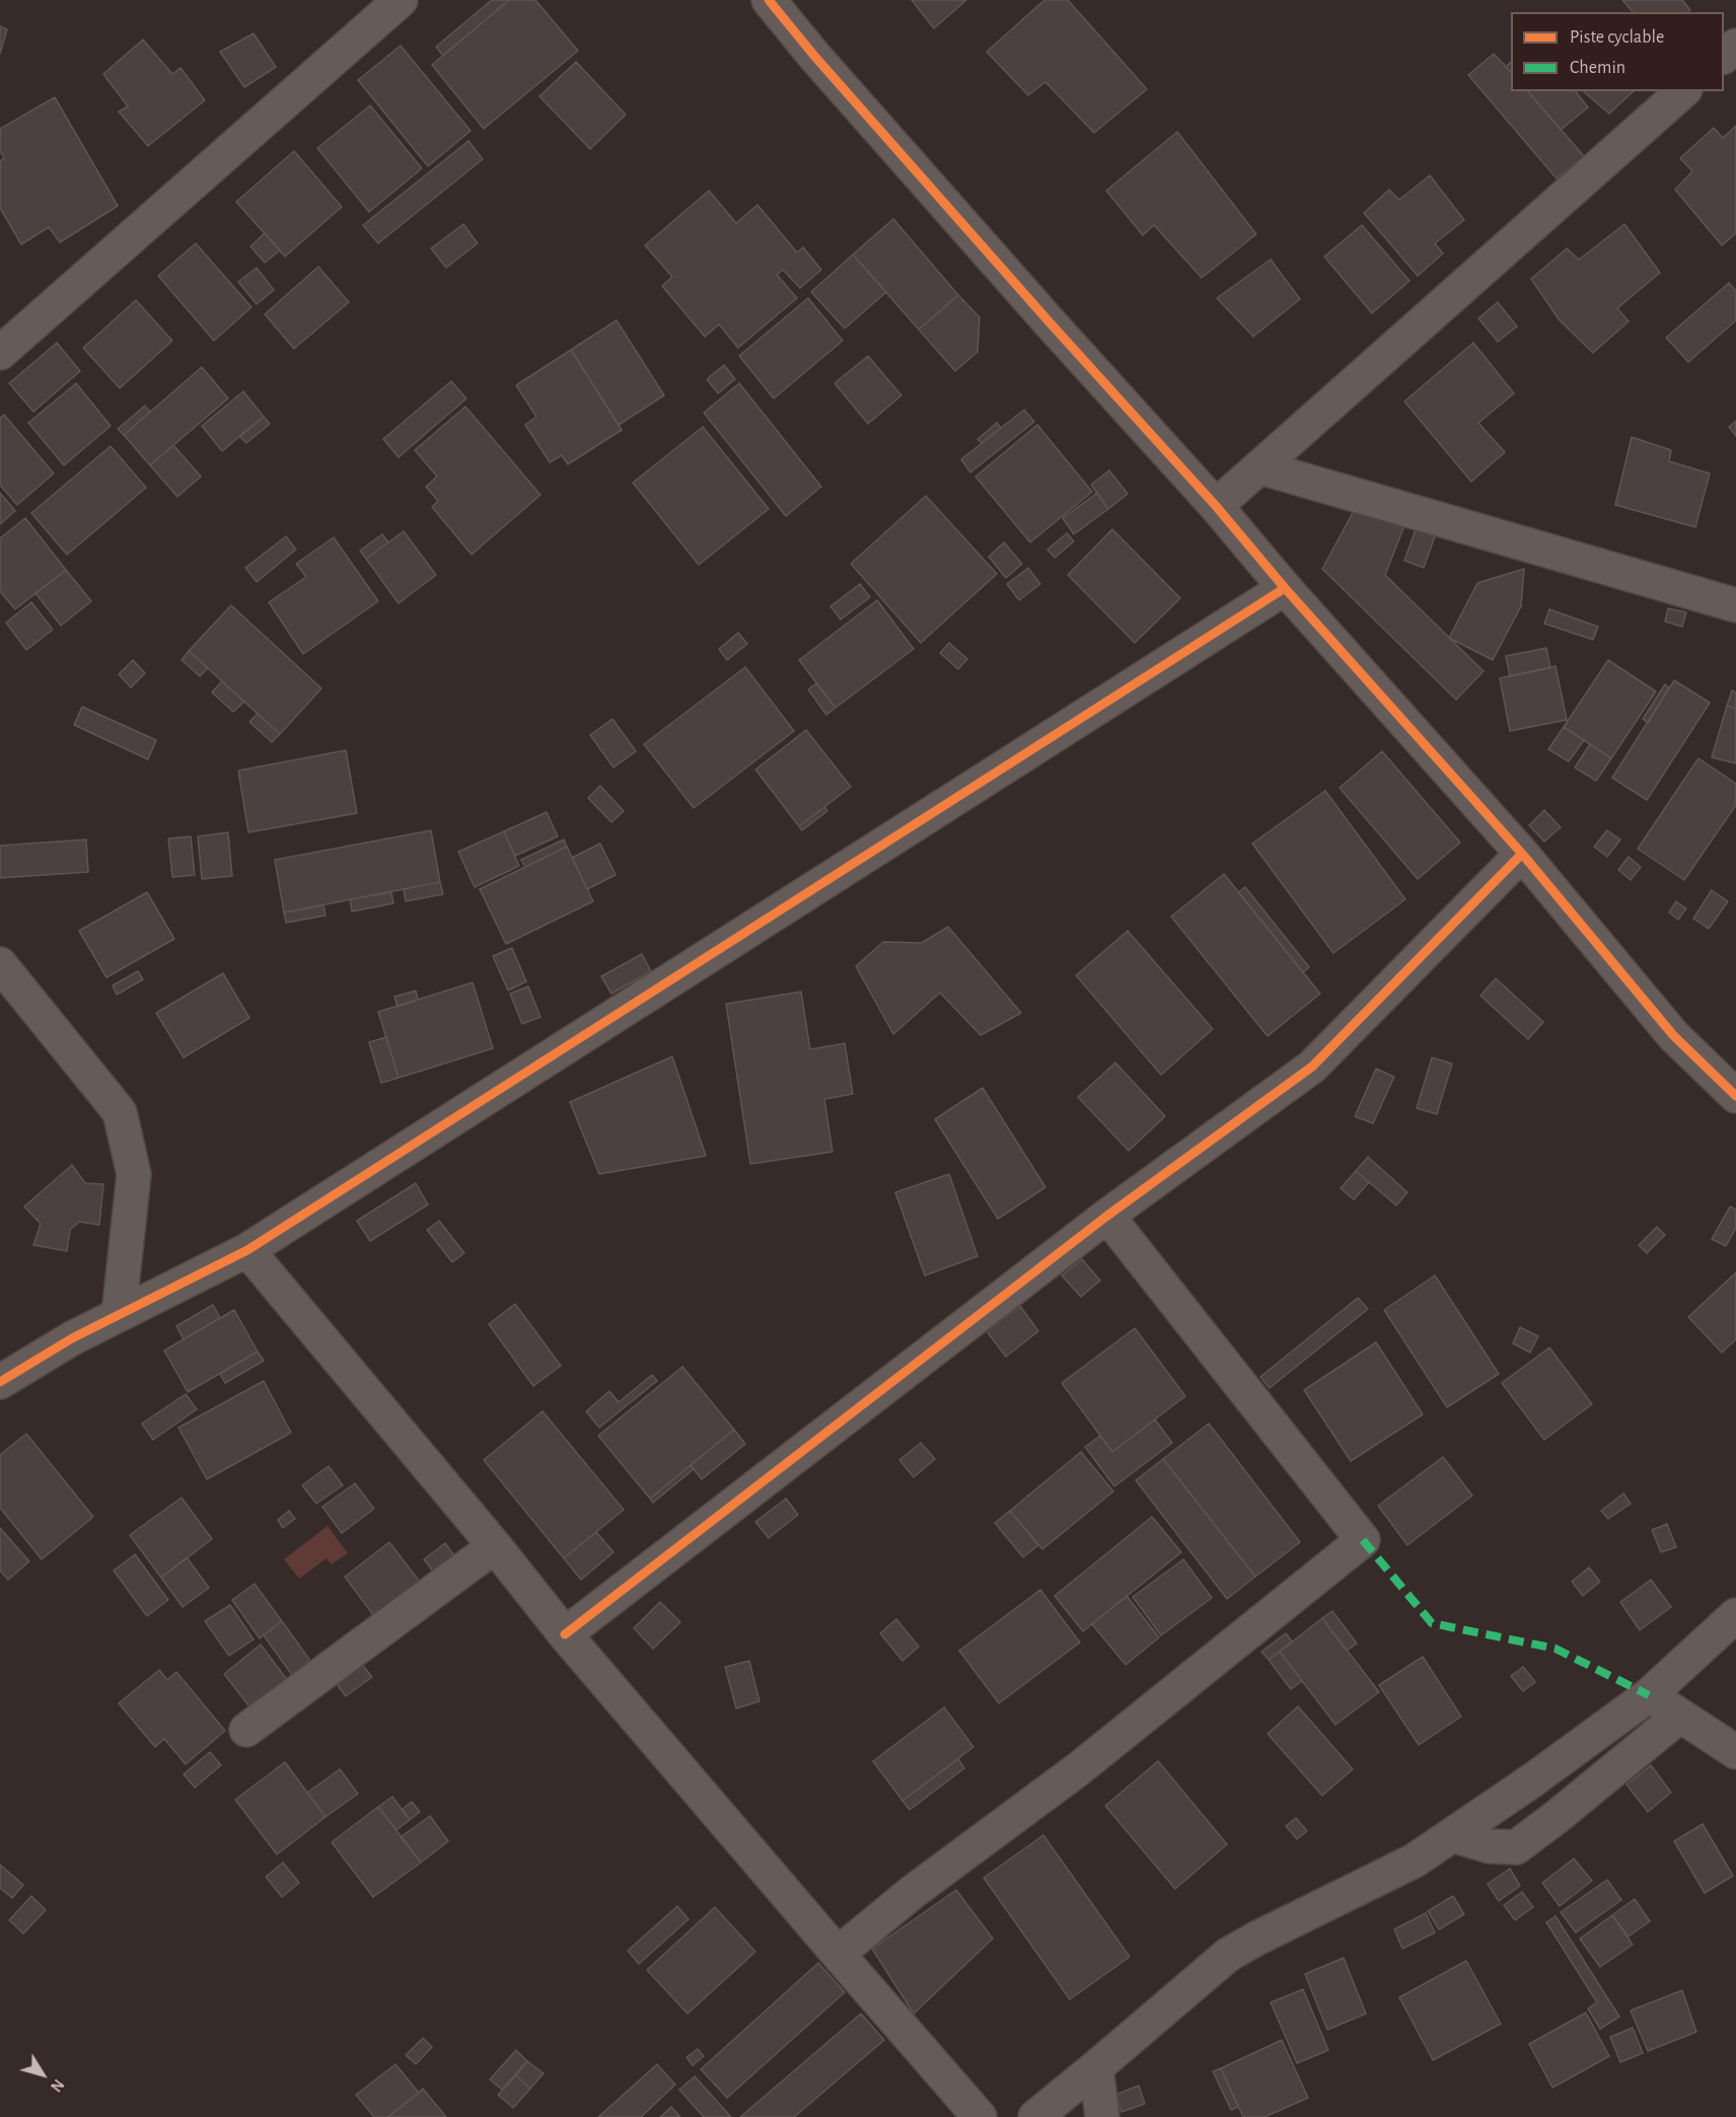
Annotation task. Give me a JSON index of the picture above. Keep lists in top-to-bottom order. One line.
{"legend":["Piste cyclable","Chemin"],"north":"bottom right"}
